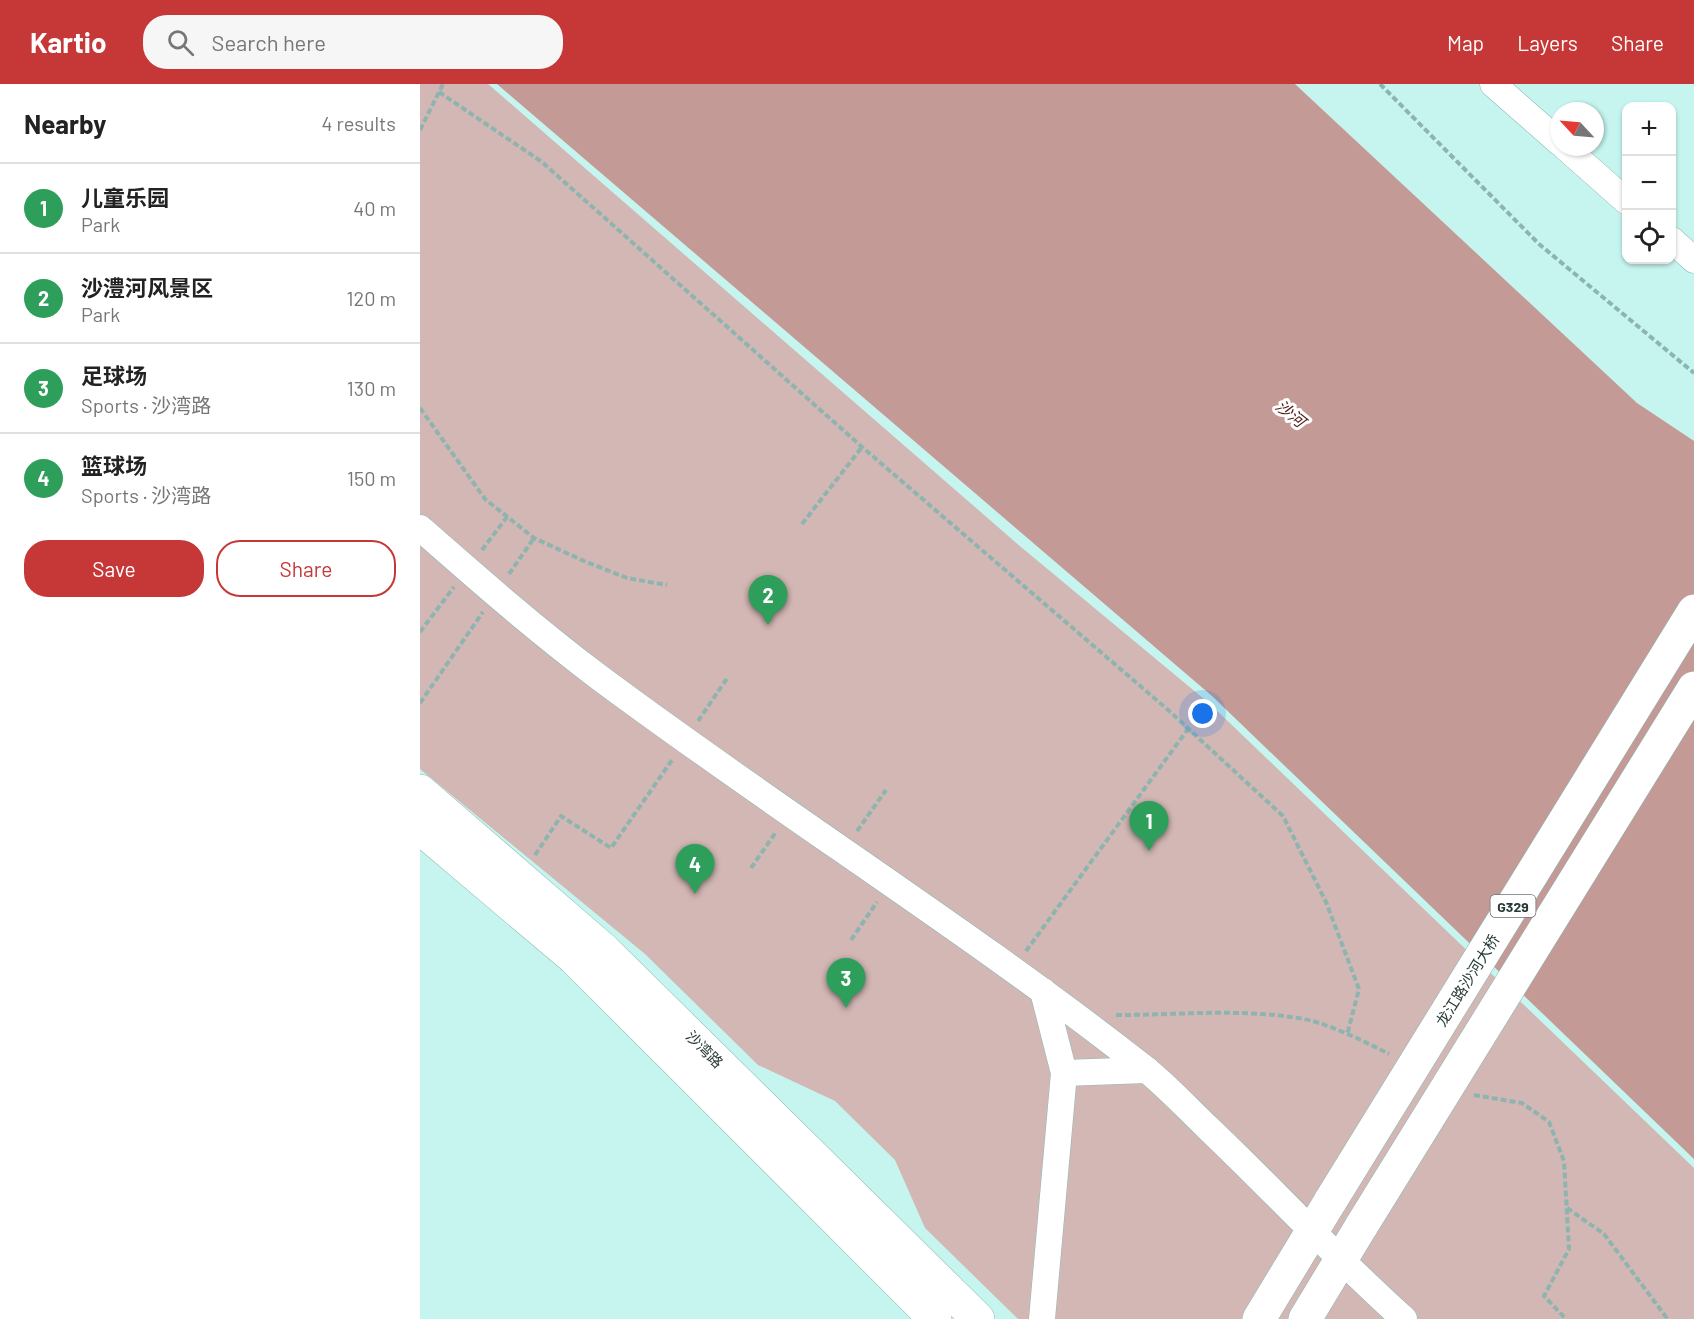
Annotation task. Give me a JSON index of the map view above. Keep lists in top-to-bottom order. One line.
{"streets":{"main road":["G329","龙江路沙河大桥","沙湾路"]},"water":["沙河"],"north":"top left","page":{"header":"Kartio","search":"Search here","nav":["Map","Layers","Share"],"heading":["Nearby","4 results"],"map_buttons":["+","−"],"list":[{"mark":"1","name":"儿童乐园","note":"Park","value":"40 m"},{"mark":"2","name":"沙澧河风景区","note":"Park","value":"120 m"},{"mark":"3","name":"足球场","note":"Sports · 沙湾路","value":"130 m"},{"mark":"4","name":"篮球场","note":"Sports · 沙湾路","value":"150 m"}],"buttons":["Save","Share"],"pins":["2","1","4","3"]}}
